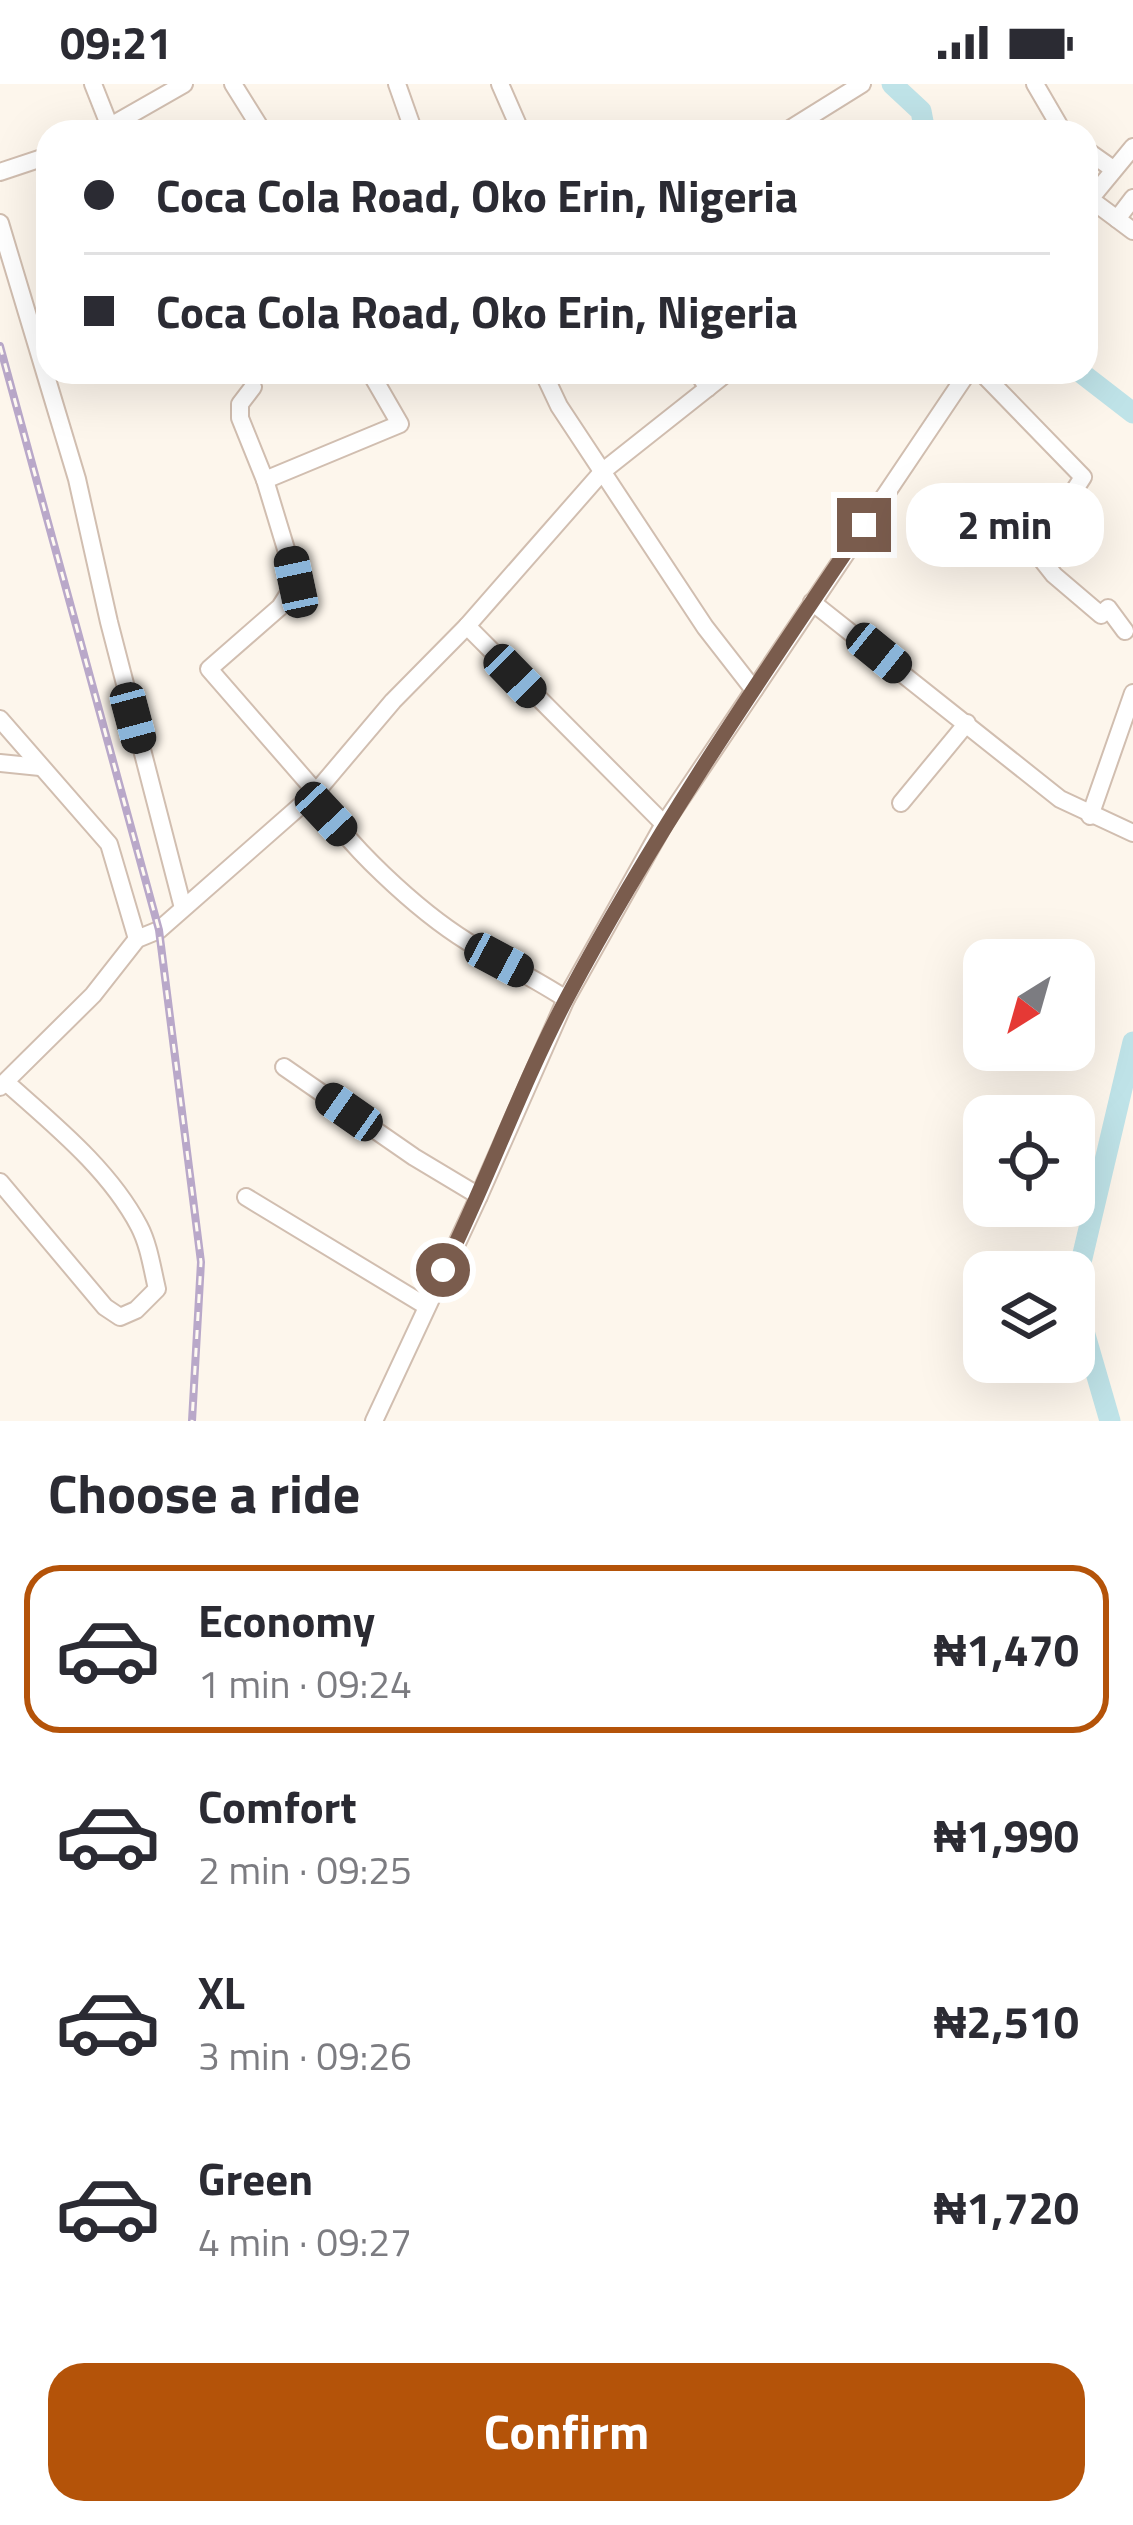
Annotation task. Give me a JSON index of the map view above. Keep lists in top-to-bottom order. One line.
{"north":"bottom left","page":{"status":"09:21","banner":["Coca Cola Road, Oko Erin, Nigeria","Coca Cola Road, Oko Erin, Nigeria"],"bubble":"2 min","heading":"Choose a ride","list":[{"name":"Economy","note":"1 min · 09:24","value":"₦1,470"},{"name":"Comfort","note":"2 min · 09:25","value":"₦1,990"},{"name":"XL","note":"3 min · 09:26","value":"₦2,510"},{"name":"Green","note":"4 min · 09:27","value":"₦1,720"}],"buttons":"Confirm"}}
